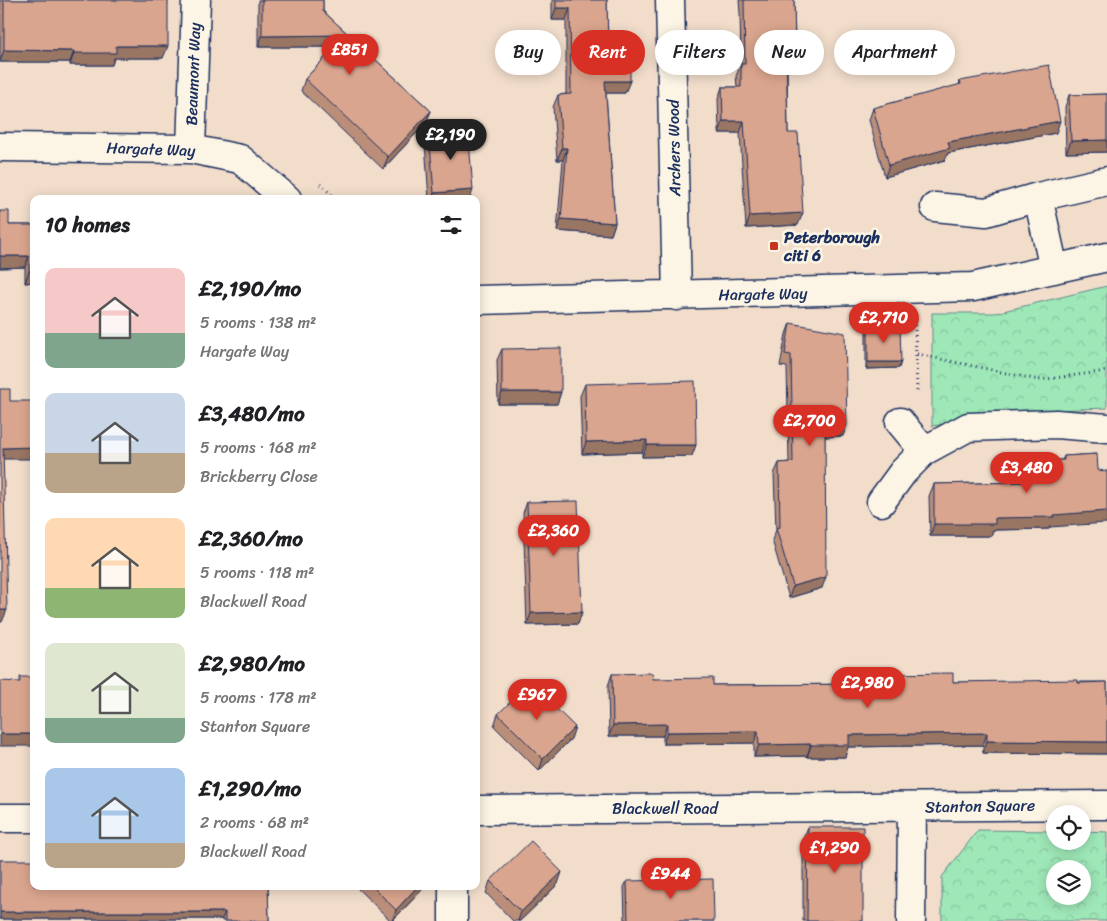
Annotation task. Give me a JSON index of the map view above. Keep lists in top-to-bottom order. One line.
{"streets":{"street":["Beaumont Way","Archers Wood","Hargate Way","Stanton Square","Blackwell Road"]},"crossings":[["Beaumont Way","Hargate Way"],["Archers Wood","Hargate Way"],["Stanton Square","Blackwell Road"]],"places":{"transit":["Peterborough citi 6"]},"page":{"chip":["Buy","Rent","Filters","New","Apartment"],"price":["£851","£2,190","£2,710","£2,700","£3,480","£2,360","£2,980","£967","£1,290","£944"],"heading":"10 homes","list":[{"name":"£2,190/mo","note":"5 rooms · 138 m² · Hargate Way"},{"name":"£3,480/mo","note":"5 rooms · 168 m² · Brickberry Close"},{"name":"£2,360/mo","note":"5 rooms · 118 m² · Blackwell Road"},{"name":"£2,980/mo","note":"5 rooms · 178 m² · Stanton Square"},{"name":"£1,290/mo","note":"2 rooms · 68 m² · Blackwell Road"}]}}
